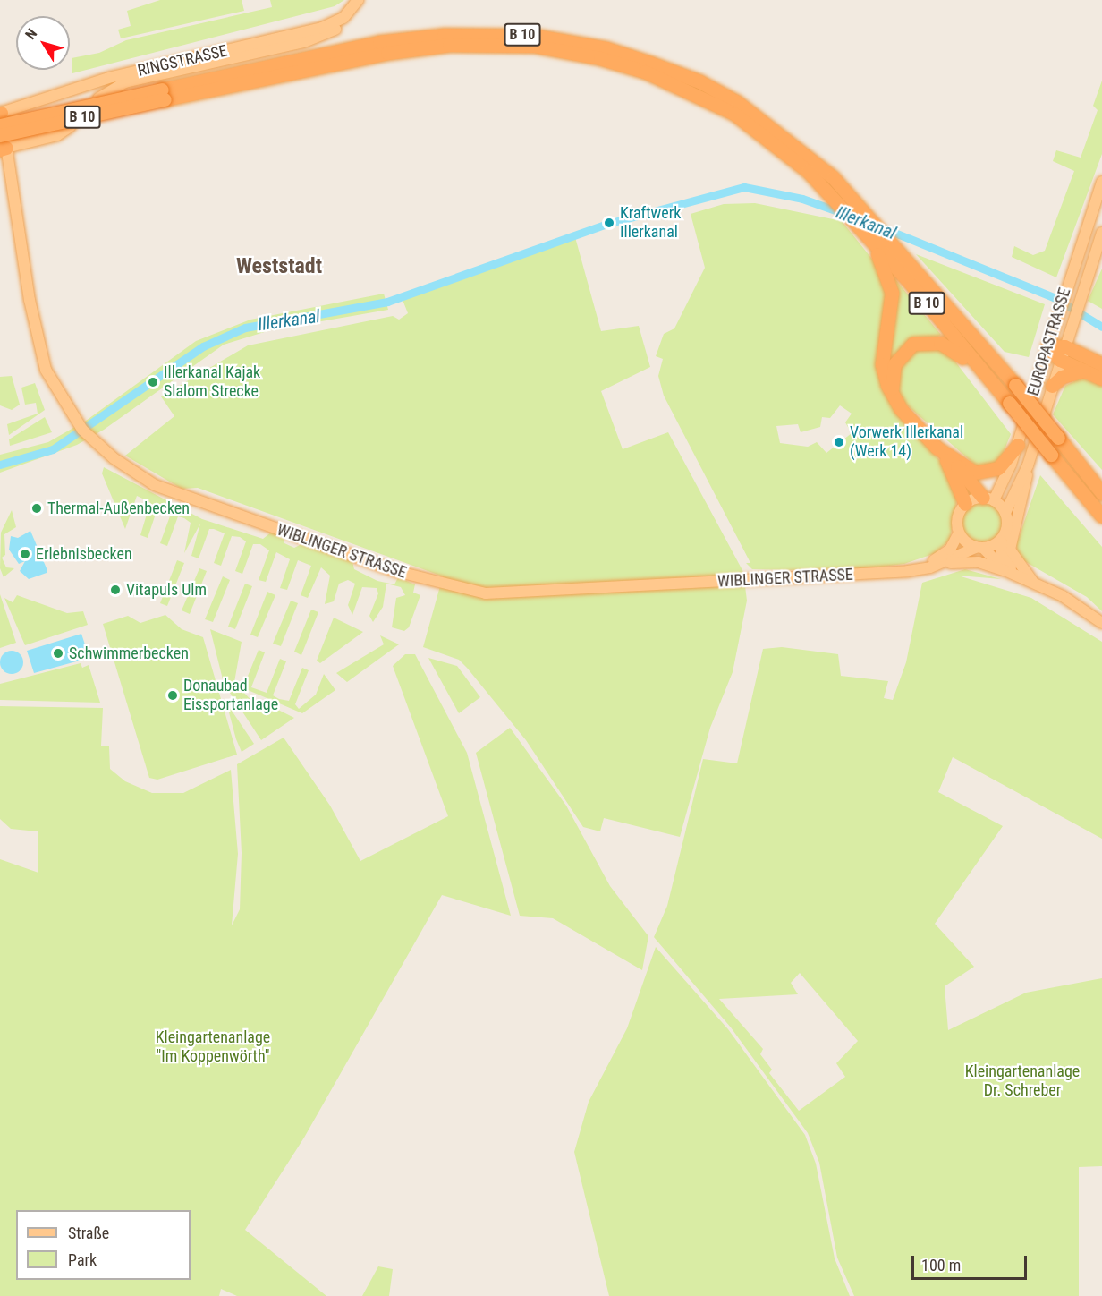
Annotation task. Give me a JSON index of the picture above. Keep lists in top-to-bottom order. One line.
{"streets":{"highway":["B 10"],"main road":["RINGSTRASSE","EUROPASTRASSE","WIBLINGER STRASSE"]},"crossings":[["B 10","RINGSTRASSE"],["B 10","EUROPASTRASSE"],["B 10","WIBLINGER STRASSE"],["EUROPASTRASSE","WIBLINGER STRASSE"]],"districts":["Weststadt"],"water":["Illerkanal"],"parks":["Kleingartenanlage \"Im Koppenwörth\"","Kleingartenanlage Dr. Schreber"],"places":["Kraftwerk Illerkanal","Illerkanal Kajak Slalom Strecke","Vorwerk Illerkanal (Werk 14)","Thermal-Außenbecken","Erlebnisbecken","Vitapuls Ulm","Schwimmerbecken","Donaubad Eissportanlage"],"legend":["Straße","Park"],"scale_bar":"100 m","north":"top left"}
